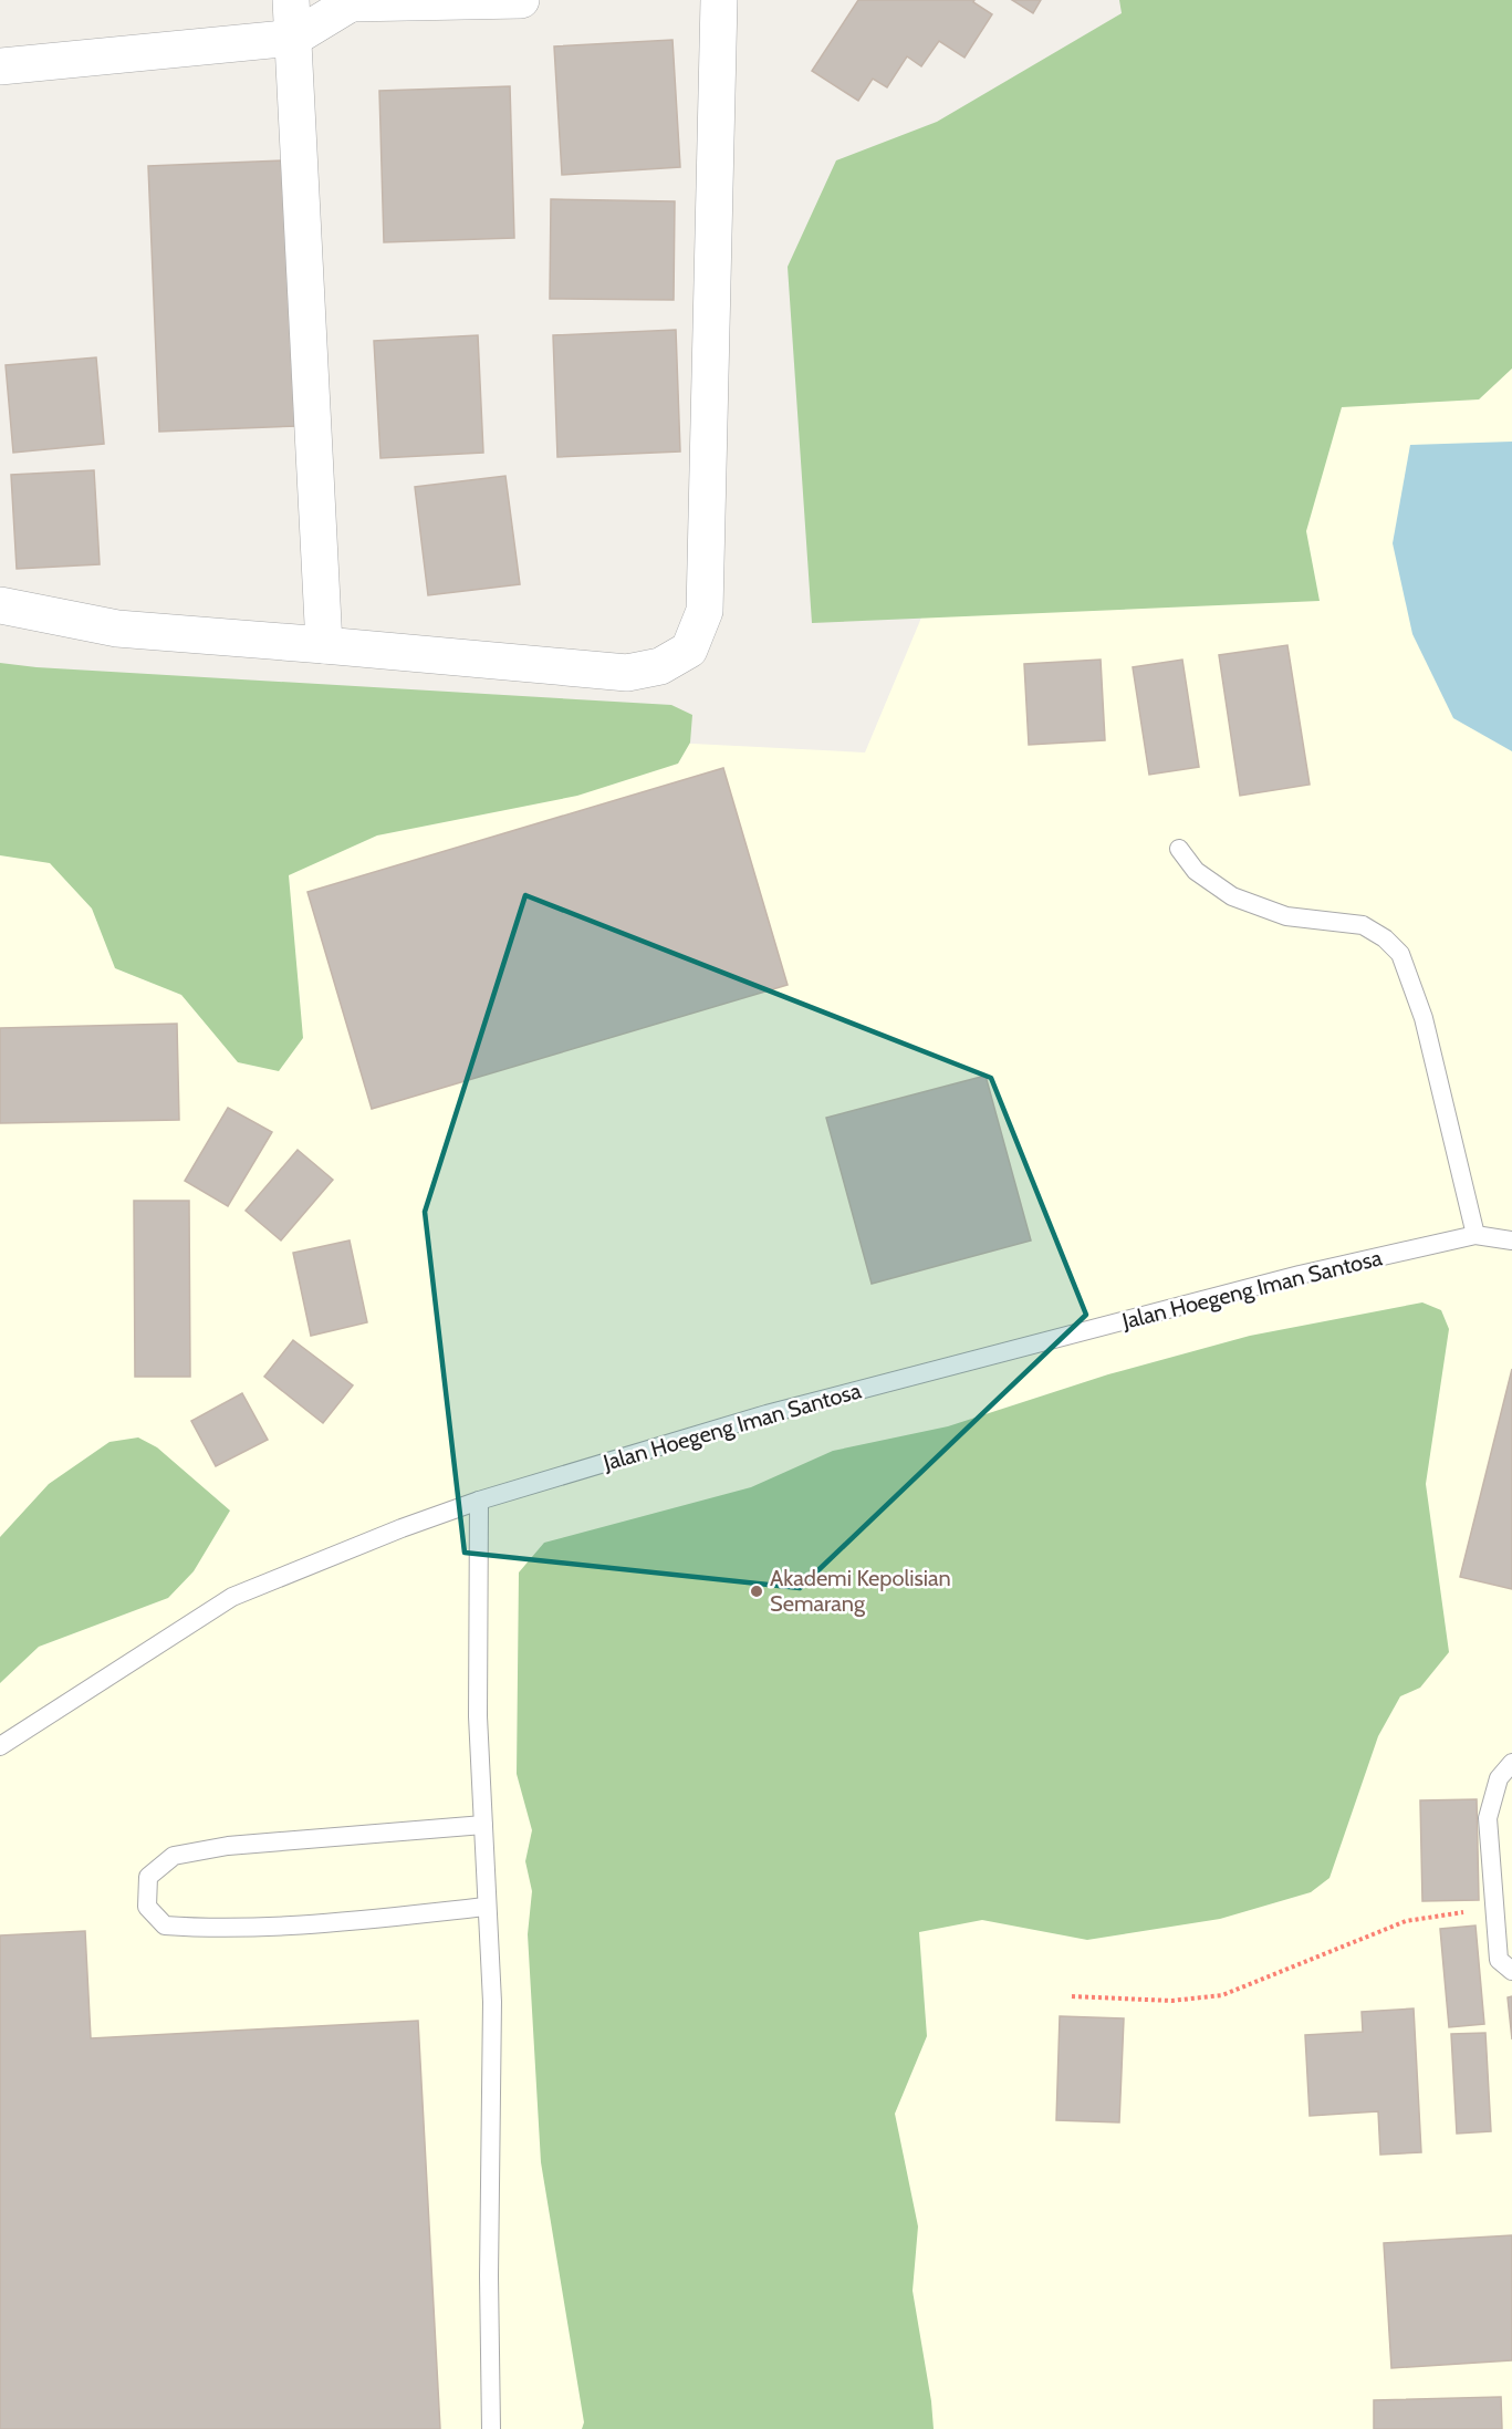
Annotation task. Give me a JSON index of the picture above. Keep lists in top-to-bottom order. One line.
{"streets":{"lane":["Jalan Hoegeng Iman Santosa"]},"places":["Akademi Kepolisian Semarang"]}
